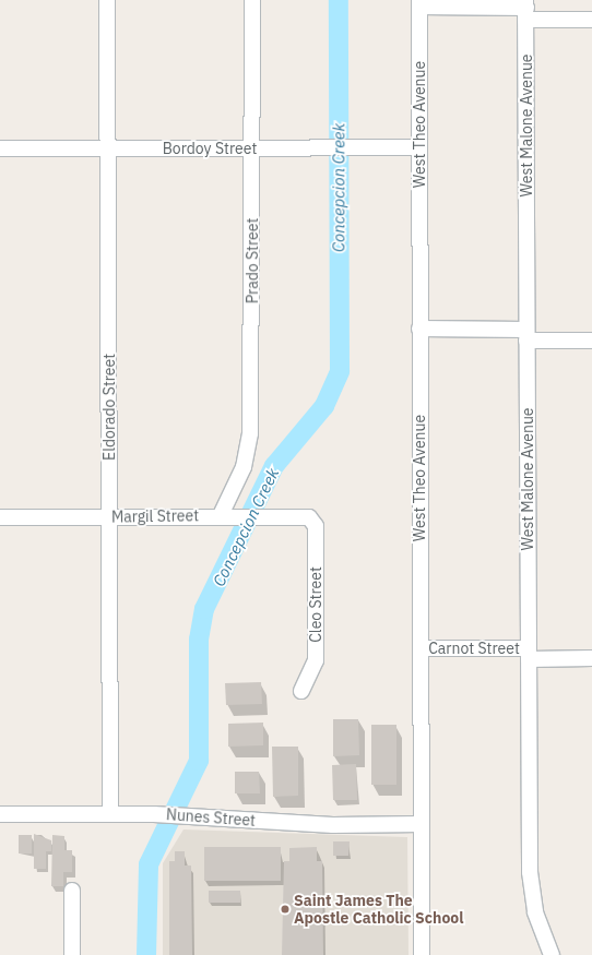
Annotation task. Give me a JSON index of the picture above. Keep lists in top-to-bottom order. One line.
{"streets":{"street":["West Theo Avenue","West Malone Avenue","Bordoy Street","Prado Street","Eldorado Street","Margil Street","Cleo Street","Carnot Street","Nunes Street"]},"crossings":[["West Theo Avenue","Bordoy Street"],["West Theo Avenue","Carnot Street"],["West Theo Avenue","Nunes Street"],["West Malone Avenue","Carnot Street"],["Bordoy Street","Prado Street"],["Bordoy Street","Eldorado Street"],["Prado Street","Margil Street"],["Eldorado Street","Margil Street"],["Eldorado Street","Nunes Street"],["Margil Street","Cleo Street"]],"water":["Concepcion Creek"],"places":["Saint James The Apostle Catholic School"]}
